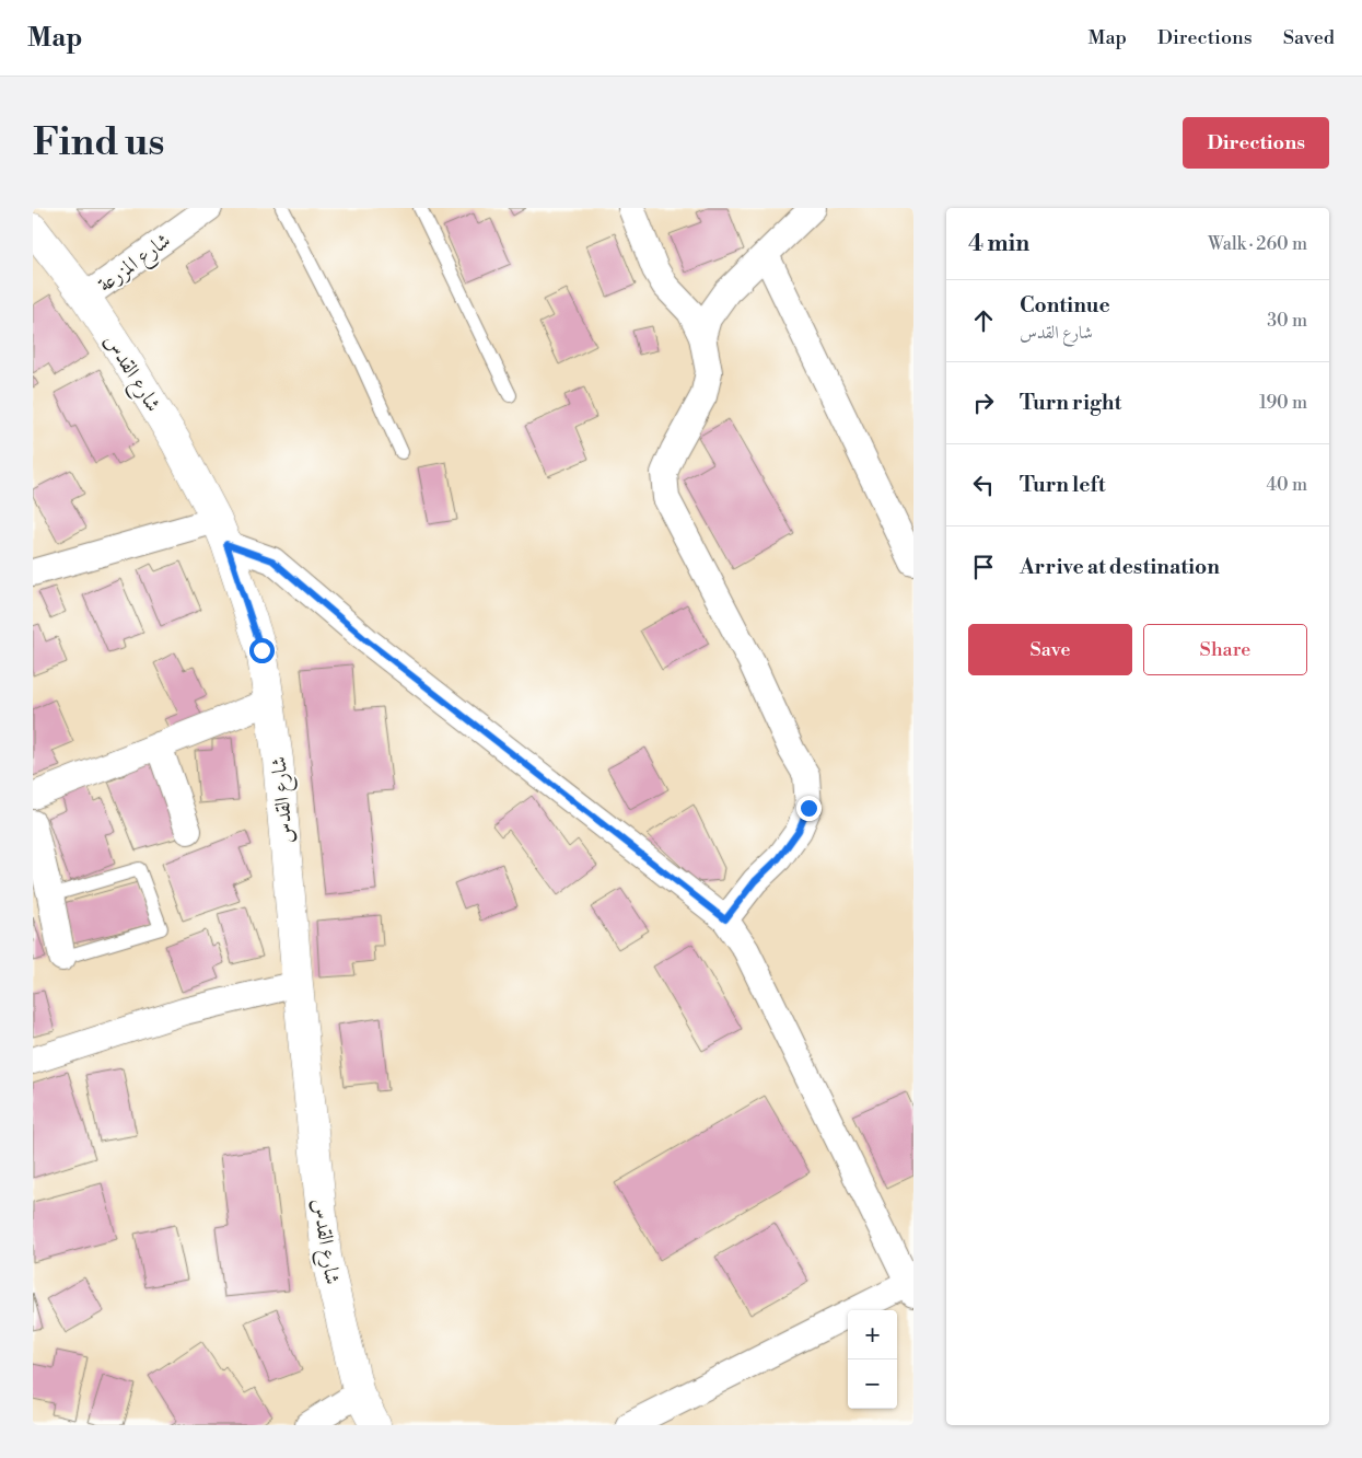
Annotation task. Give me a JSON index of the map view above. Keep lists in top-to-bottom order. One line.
{"streets":{"main road":["شارع القدس"],"street":["شارع المزرعة"]},"crossings":[["شارع المزرعة","شارع القدس"]],"page":{"header":"Map","nav":["Map","Directions","Saved"],"buttons":["Directions",["Save","Share"]],"title":"Find us","heading":["4 min","Walk · 260 m"],"list":[["Continue","شارع القدس","30 m"],["Turn right","190 m"],["Turn left","40 m"],"Arrive at destination"],"map_buttons":["+","−"]}}
